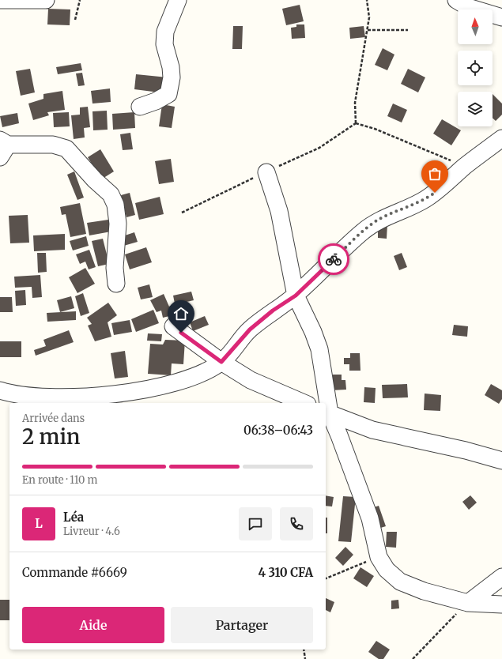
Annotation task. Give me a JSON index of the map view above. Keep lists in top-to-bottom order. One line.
{"north":"top","page":{"heading":["2 min","Arrivée dans","06:38–06:43"],"panel":["Léa","Livreur · 4.6","Commande #6669","4 310 CFA"],"bar":"En route · 110 m","round":"L","buttons":["Aide","Partager"]}}
